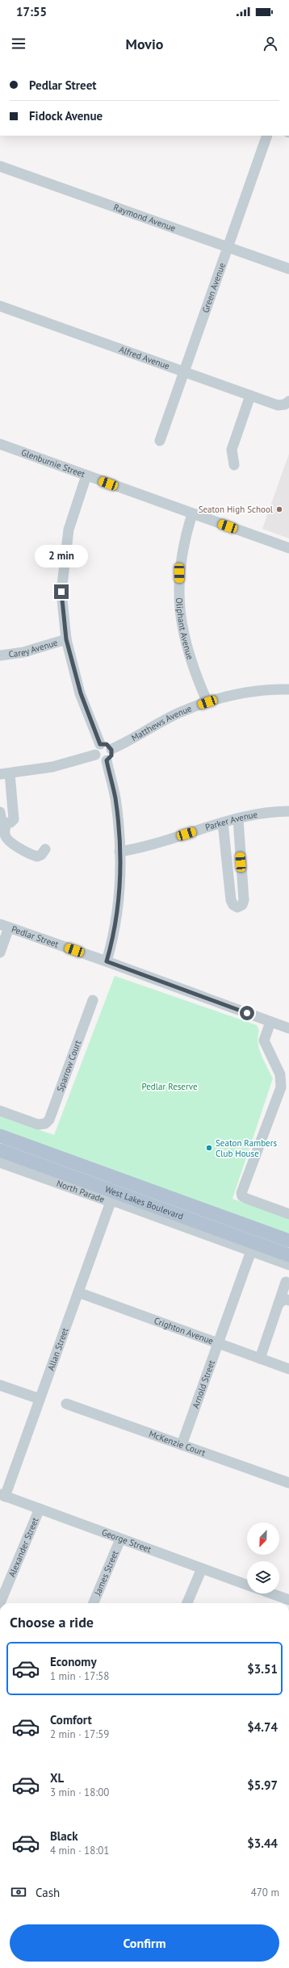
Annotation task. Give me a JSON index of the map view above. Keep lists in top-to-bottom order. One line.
{"streets":{"main road":["West Lakes Boulevard"],"street":["Raymond Avenue","Green Avenue","Alfred Avenue","Glenburnie Street","Oliphant Avenue","Carey Avenue","Matthews Avenue","Parker Avenue","Pedlar Street","Sparrow Court","North Parade","Crighton Avenue","Allan Street","Arnold Street","McKenzie Court","George Street","Alexander Street","James Street"]},"crossings":[["Raymond Avenue","Green Avenue"],["Green Avenue","Alfred Avenue"],["Glenburnie Street","Oliphant Avenue"],["Oliphant Avenue","Matthews Avenue"],["North Parade","Allan Street"],["North Parade","Arnold Street"],["Crighton Avenue","Allan Street"],["Crighton Avenue","Arnold Street"],["Allan Street","George Street"],["Arnold Street","McKenzie Court"],["George Street","Alexander Street"],["George Street","James Street"]],"parks":["Pedlar Reserve"],"places":["Seaton High School","Seaton Rambers Club House"],"north":"bottom left","page":{"status":"17:55","header":"Movio","banner":["Pedlar Street","Fidock Avenue"],"bubble":"2 min","heading":"Choose a ride","list":[{"name":"Economy","note":"1 min · 17:58","value":"$3.51"},{"name":"Comfort","note":"2 min · 17:59","value":"$4.74"},{"name":"XL","note":"3 min · 18:00","value":"$5.97"},{"name":"Black","note":"4 min · 18:01","value":"$3.44"}],"pay":["Cash","470 m"],"buttons":"Confirm"}}
